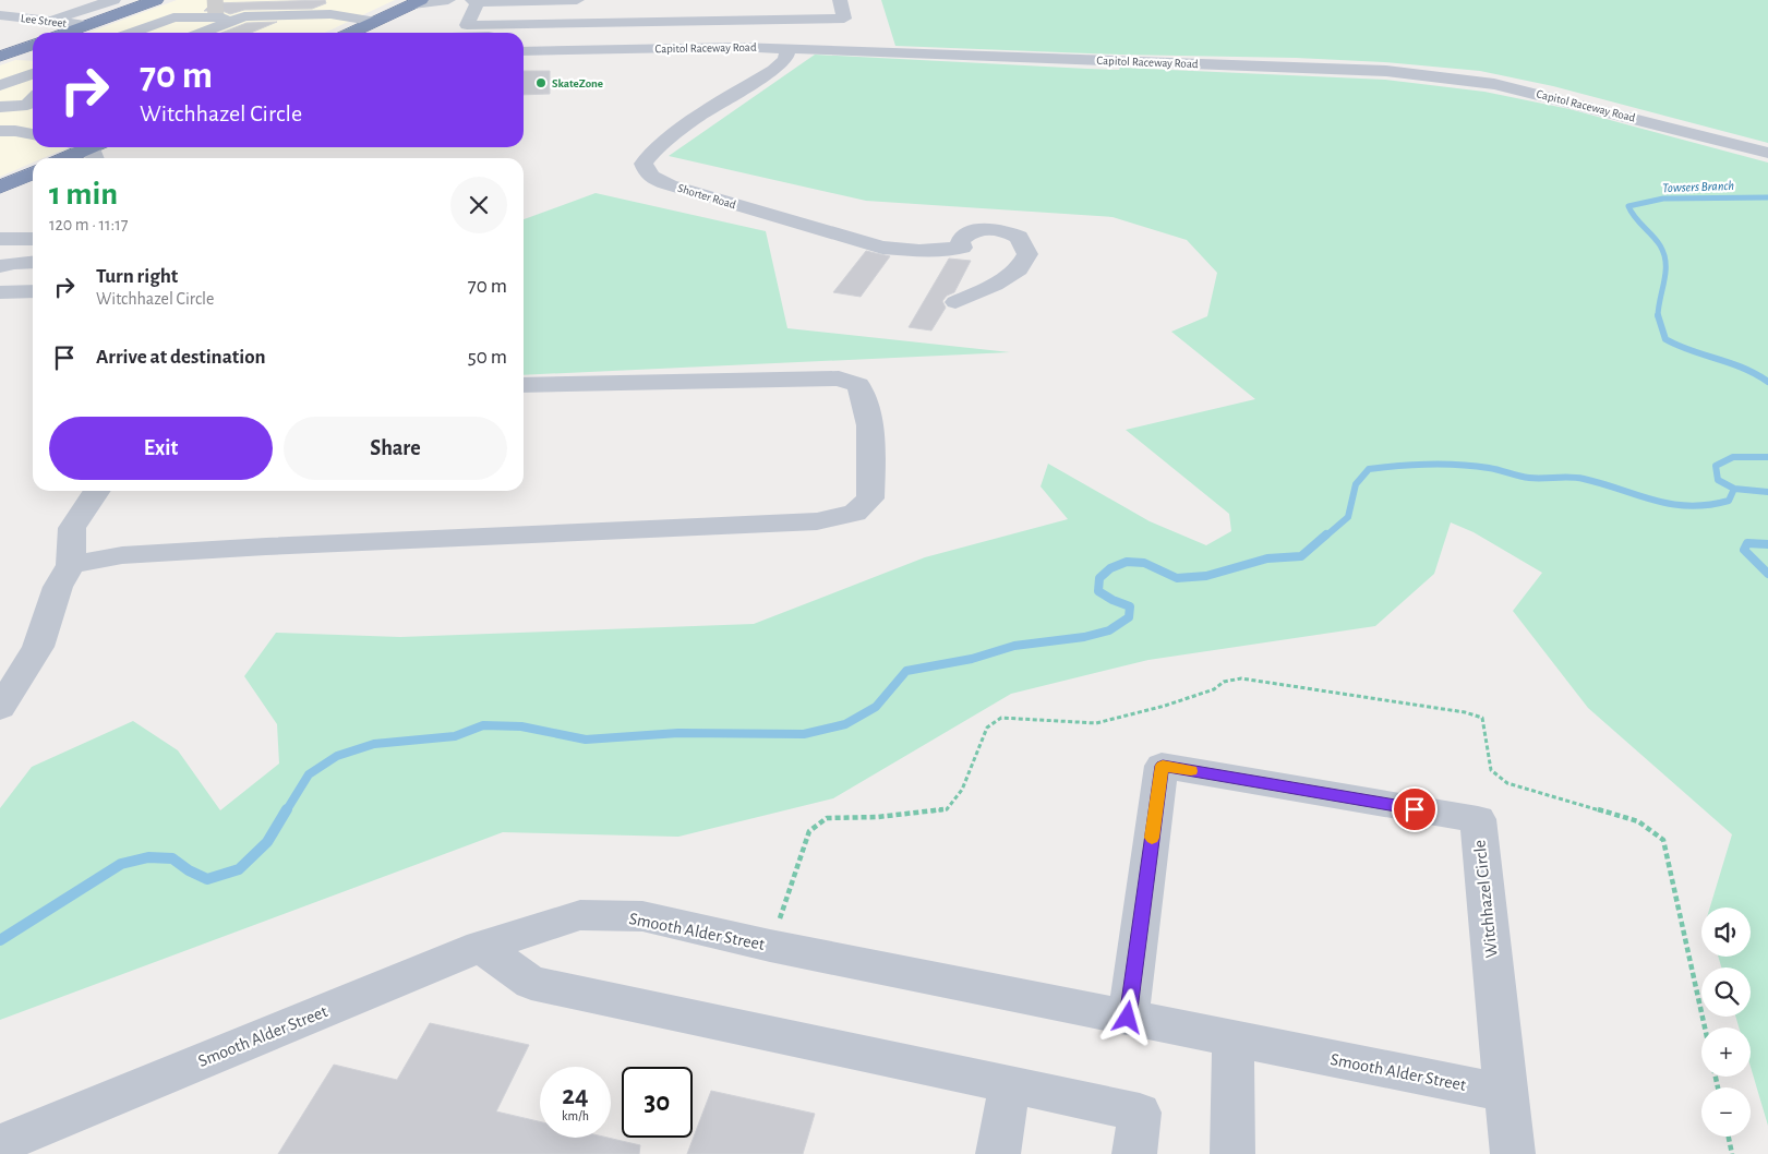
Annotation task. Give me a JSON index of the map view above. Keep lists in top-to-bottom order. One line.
{"streets":{"street":["Lee Street","Capitol Raceway Road","Shorter Road","Witchhazel Circle","Smooth Alder Street"]},"crossings":[["Capitol Raceway Road","Shorter Road"],["Witchhazel Circle","Smooth Alder Street"]],"water":["Towsers Branch"],"places":["SkateZone"],"page":{"turn":["70 m","Witchhazel Circle"],"heading":["1 min","120 m · 11:17"],"list":[{"name":"Turn right","note":"Witchhazel Circle","value":"70 m"},{"name":"Arrive at destination","value":"50 m"}],"buttons":["Exit","Share"],"map_buttons":["+","−"],"speed":"24 km/h","limit":"30"}}
